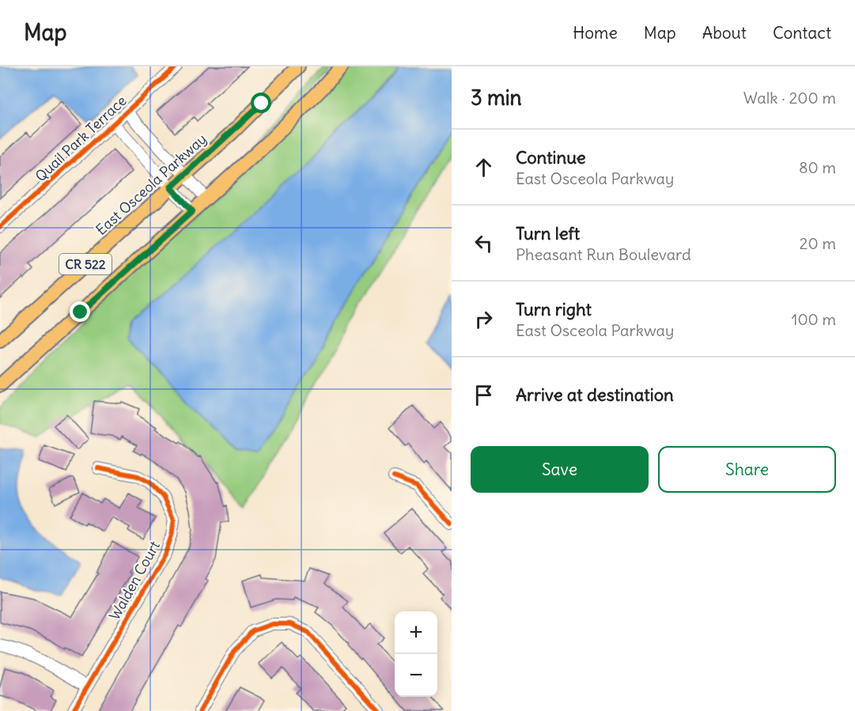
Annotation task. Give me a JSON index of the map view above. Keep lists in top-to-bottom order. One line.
{"streets":{"main road":["East Osceola Parkway","CR 522"],"street":["Quail Park Terrace","Walden Court"]},"page":{"header":"Map","nav":["Home","Map","About","Contact"],"heading":["3 min","Walk · 200 m"],"list":[["Continue","East Osceola Parkway","80 m"],["Turn left","Pheasant Run Boulevard","20 m"],["Turn right","East Osceola Parkway","100 m"],"Arrive at destination"],"buttons":["Save","Share"],"map_buttons":["+","−"]}}
